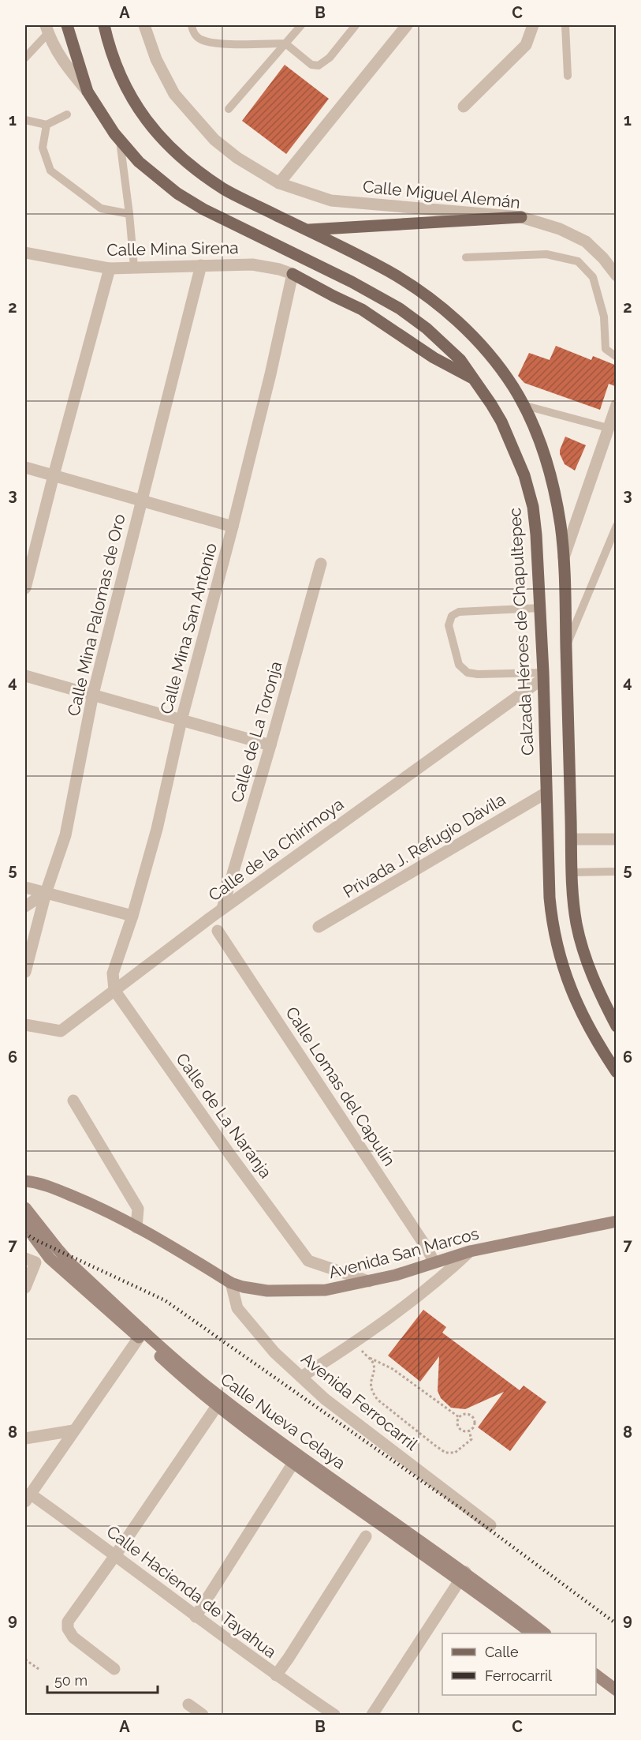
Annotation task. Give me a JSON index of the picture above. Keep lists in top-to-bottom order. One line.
{"streets":{"main road":["Calzada Héroes de Chapultepec","Avenida San Marcos","Calle Nueva Celaya"],"street":["Calle Miguel Alemán","Calle Mina Sirena","Calle Mina Palomas de Oro","Calle Mina San Antonio","Calle de La Toronja","Privada J. Refugio Dávila","Calle de la Chirimoya","Calle Lomas del Capulín","Calle de La Naranja","Avenida Ferrocarril","Calle Hacienda de Tayahua"]},"crossings":[["Calle Mina Sirena","Calle Mina Palomas de Oro"],["Calle Mina Sirena","Calle Mina San Antonio"],["Calle Mina San Antonio","Calle de la Chirimoya"],["Calle Mina San Antonio","Calle de La Naranja"],["Calzada Héroes de Chapultepec","Privada J. Refugio Dávila"],["Calzada Héroes de Chapultepec","Calle de la Chirimoya"],["Calle de La Toronja","Calle de la Chirimoya"],["Calle de la Chirimoya","Calle de La Naranja"],["Calle Lomas del Capulín","Avenida San Marcos"],["Calle de La Naranja","Avenida San Marcos"],["Avenida San Marcos","Avenida Ferrocarril"]],"legend":["Calle","Ferrocarril"],"scale_bar":"50 m","grid":{"columns":["A","B","C"],"rows":["1","2","3","4","5","6","7","8","9"]}}
